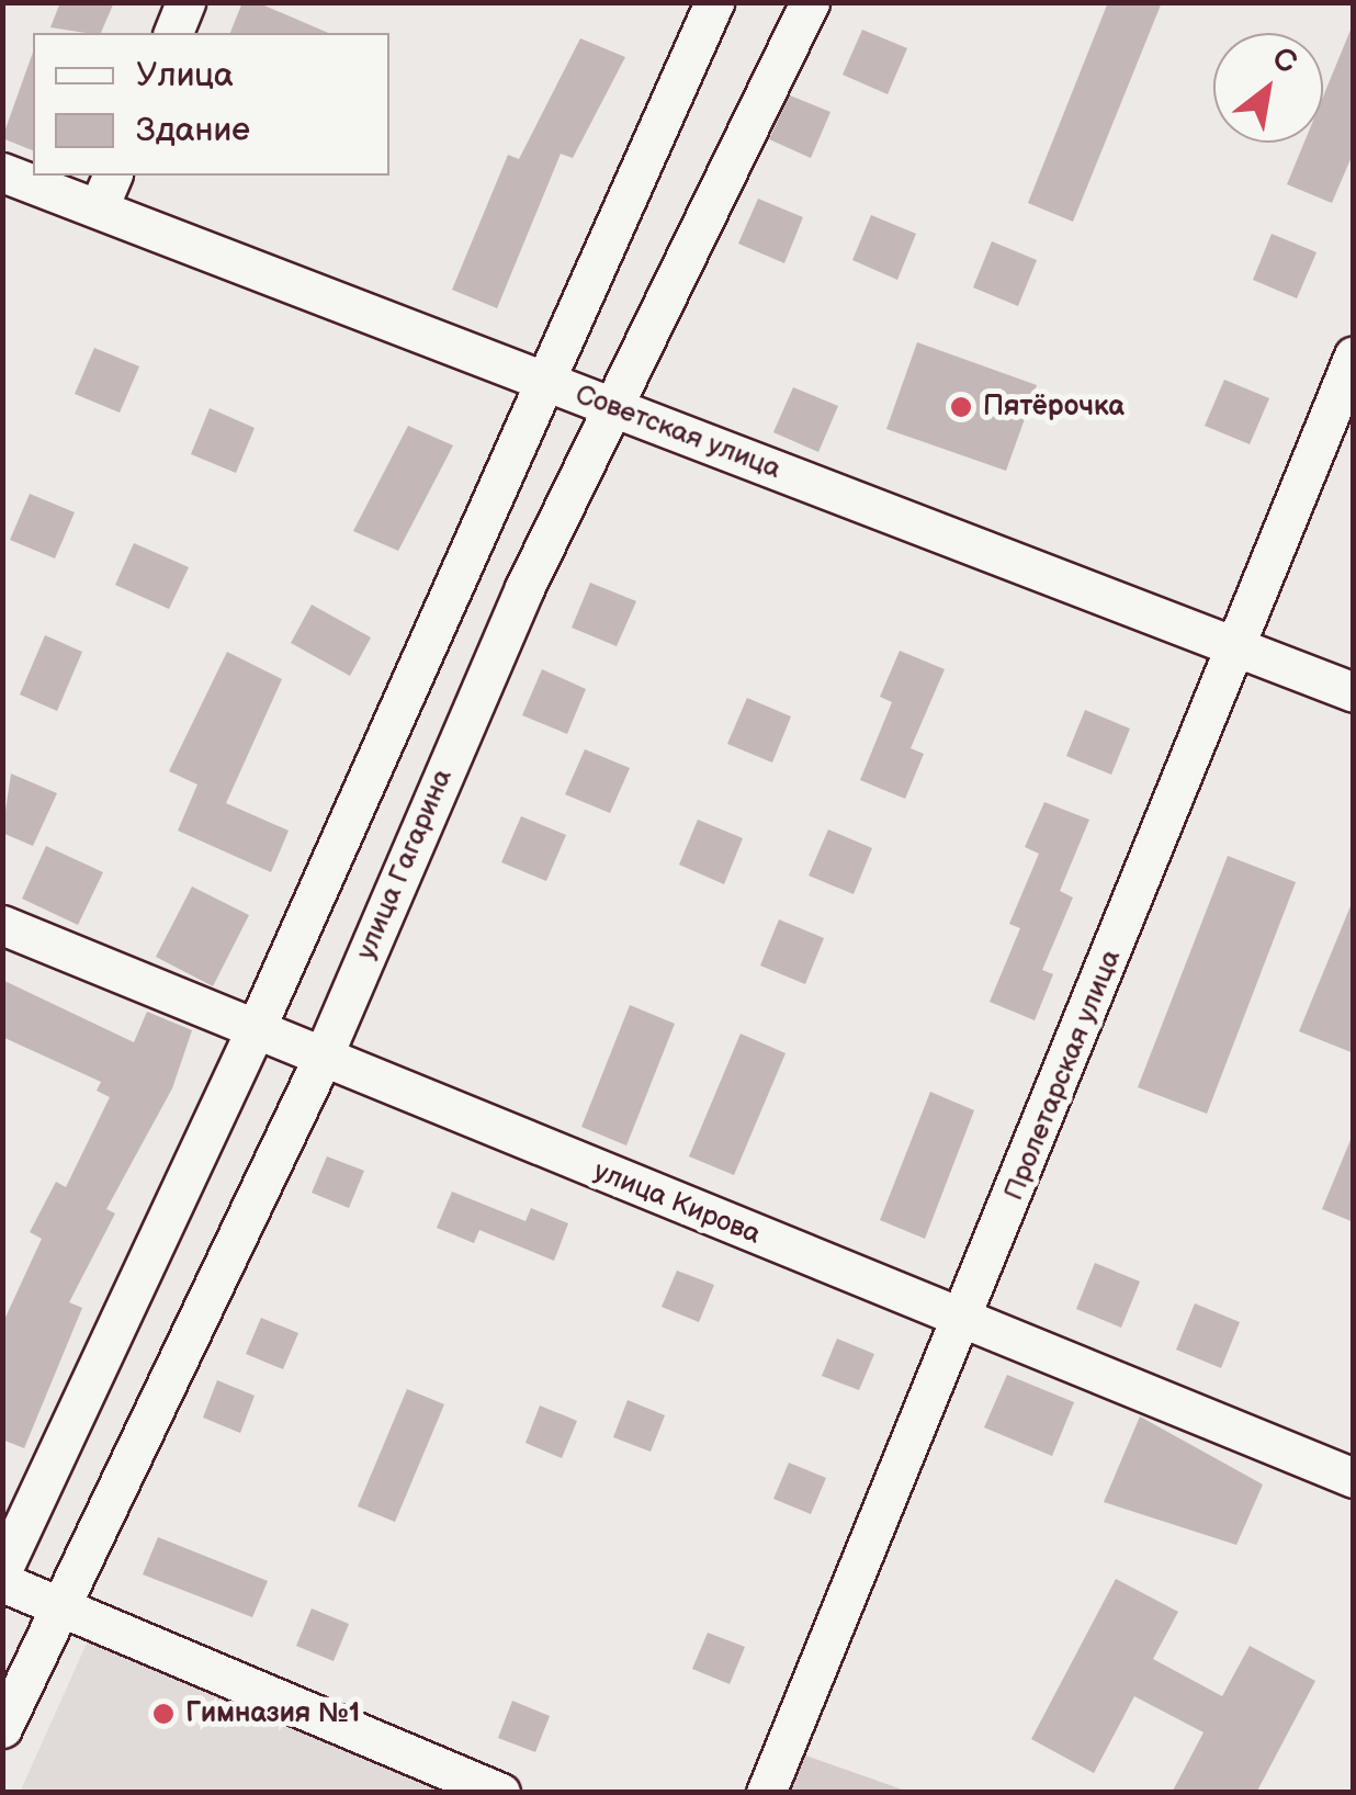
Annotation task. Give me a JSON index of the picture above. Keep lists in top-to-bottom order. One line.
{"streets":{"street":["Советская улица","улица Гагарина","Пролетарская улица","улица Кирова"]},"crossings":[["Советская улица","улица Гагарина"],["Советская улица","Пролетарская улица"],["улица Гагарина","улица Кирова"],["Пролетарская улица","улица Кирова"]],"places":["Пятёрочка","Гимназия №1"],"legend":["Улица","Здание"],"north":"top right"}
